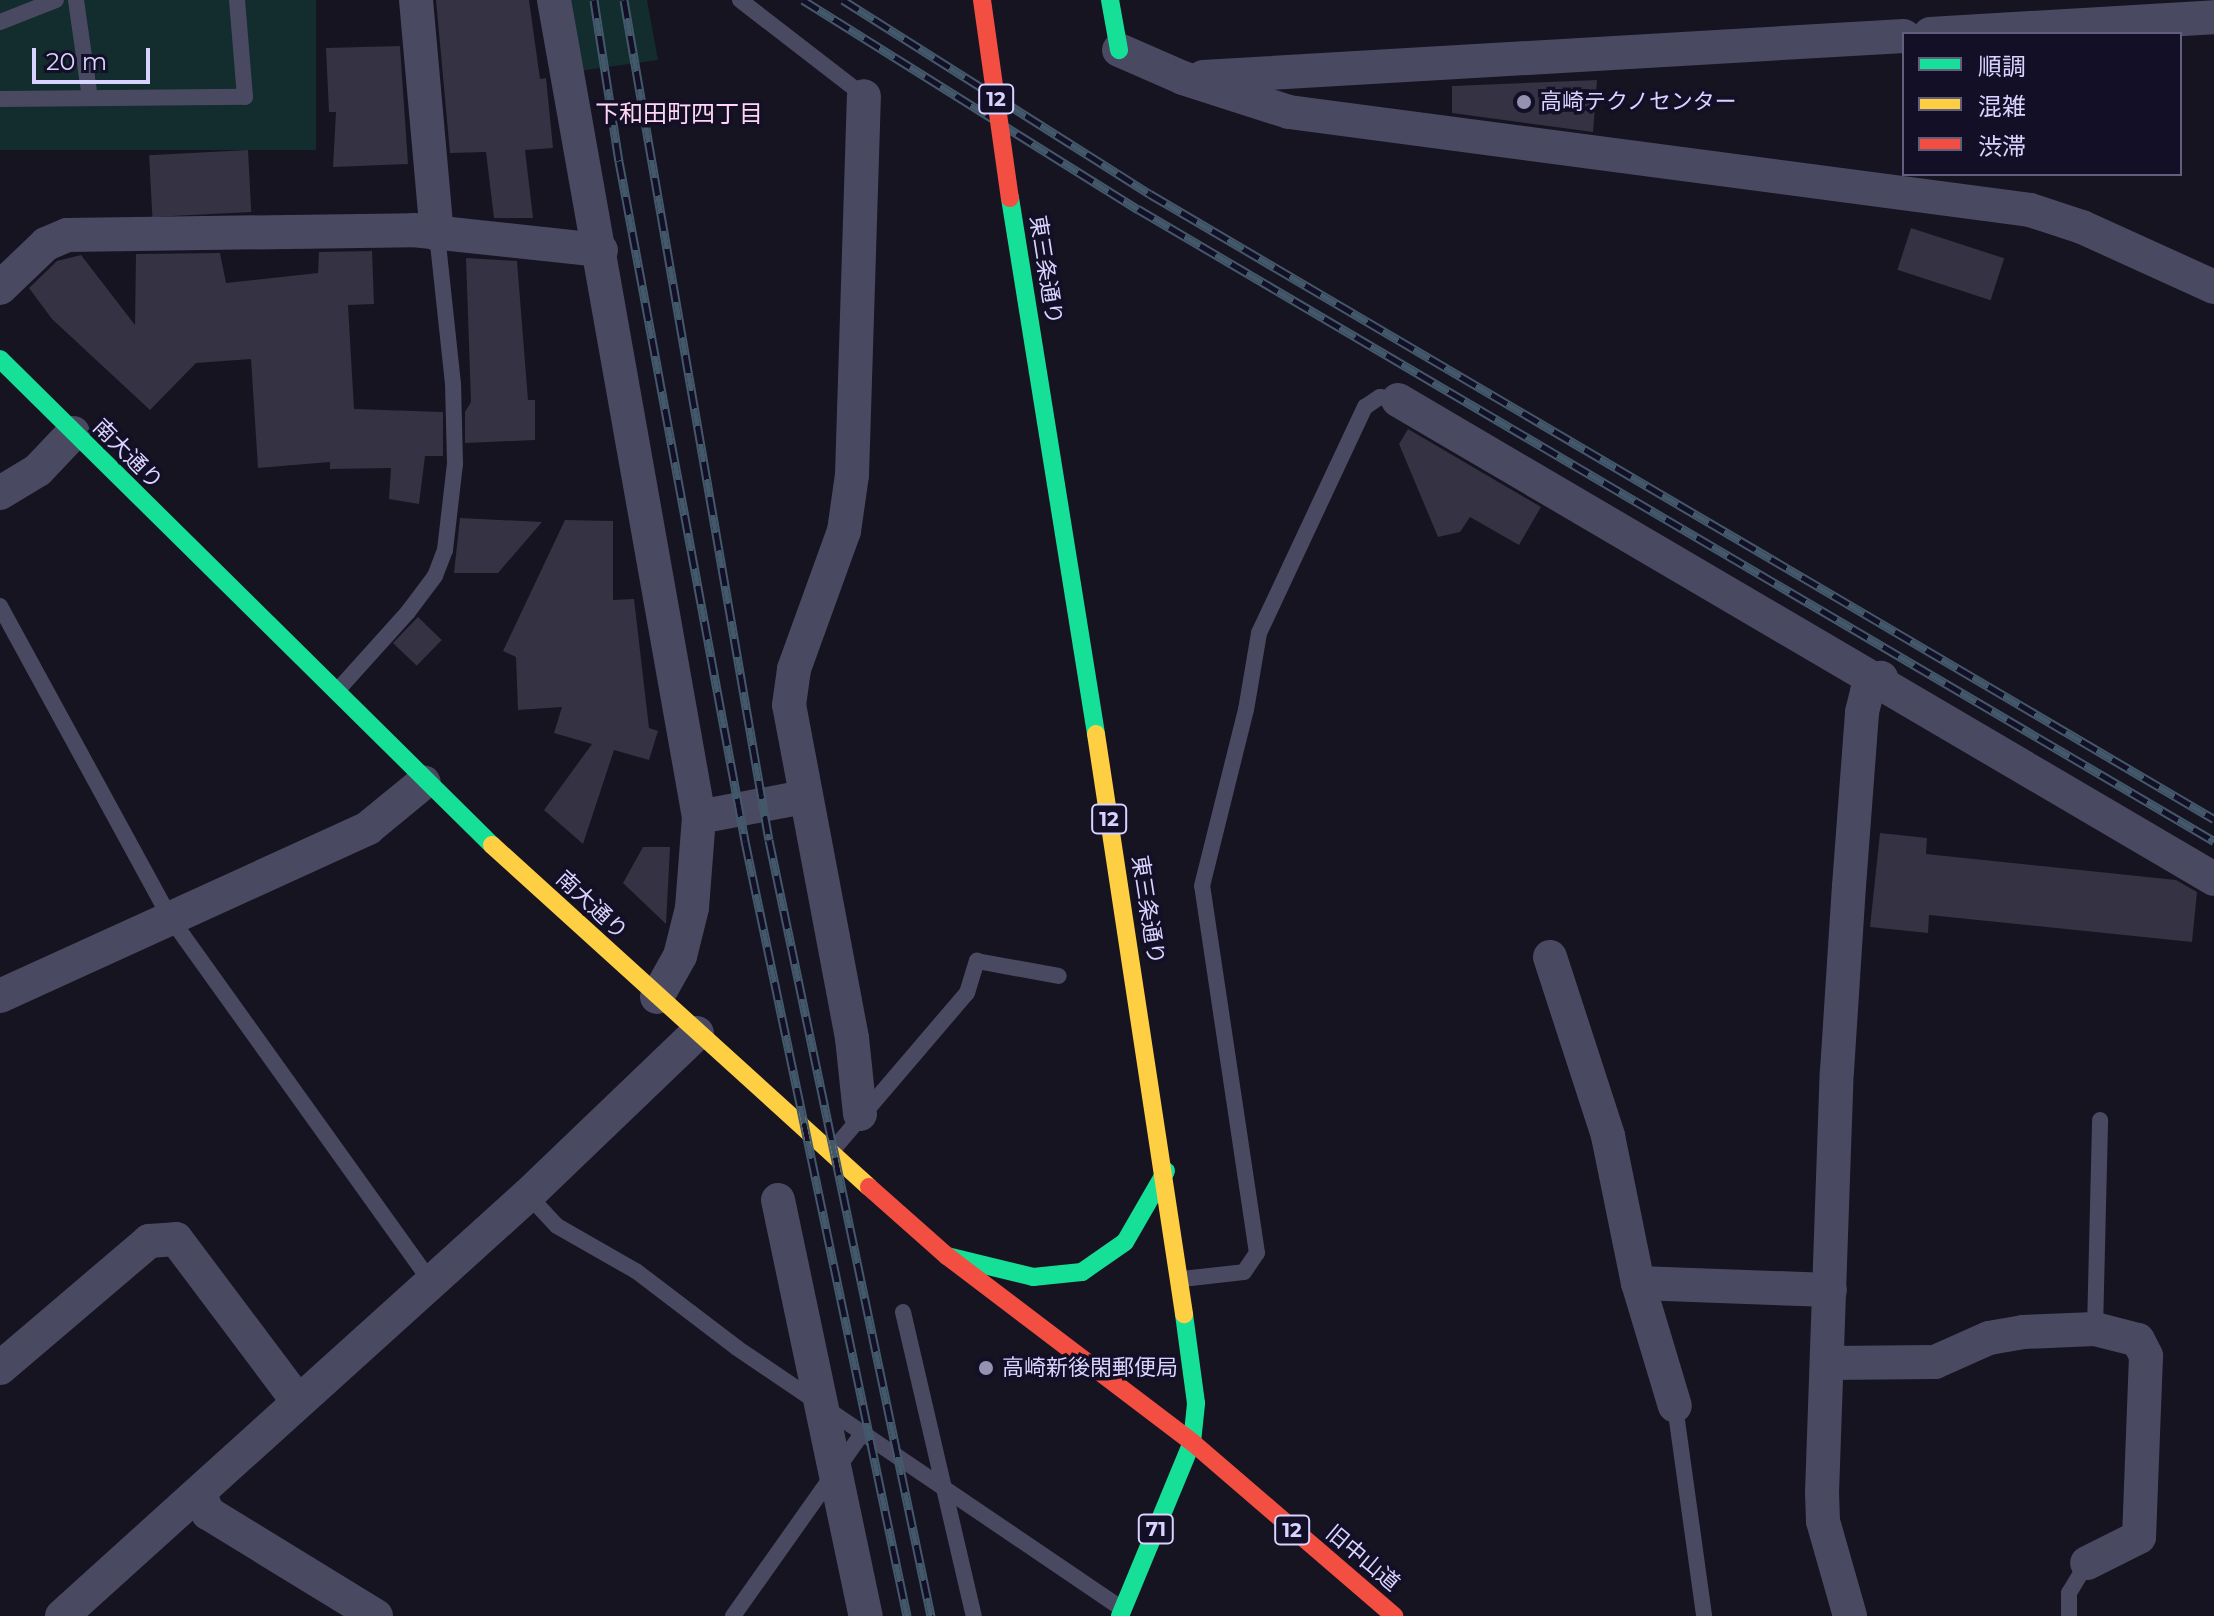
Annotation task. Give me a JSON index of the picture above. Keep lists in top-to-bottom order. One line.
{"streets":{"main road":["12","東三条通り","南大通り","71","旧中山道"]},"crossings":[["東三条通り","南大通り"],["東三条通り","71"],["東三条通り","旧中山道"],["南大通り","71"],["南大通り","旧中山道"],["71","旧中山道"]],"districts":["下和田町四丁目"],"places":["高崎テクノセンター","高崎新後閑郵便局"],"legend":["順調","混雑","渋滞"],"scale_bar":"20 m"}
